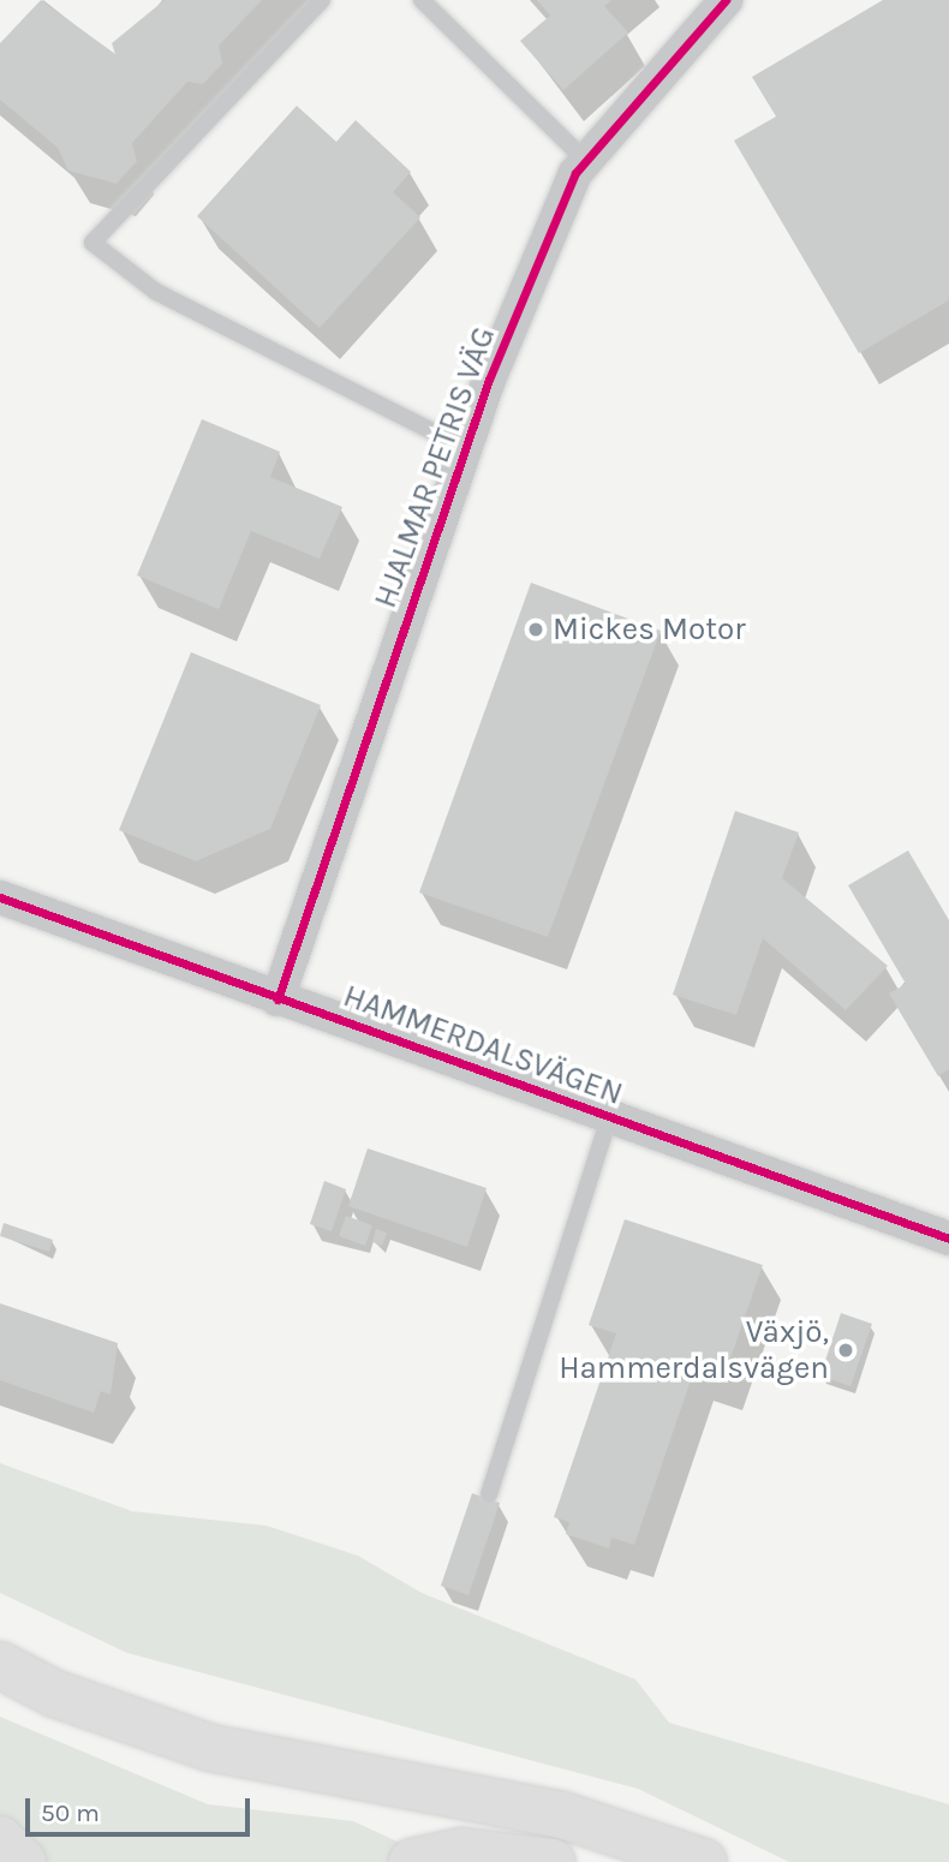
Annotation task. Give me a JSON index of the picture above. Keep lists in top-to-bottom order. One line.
{"streets":{"street":["HJALMAR PETRIS VÄG","HAMMERDALSVÄGEN"]},"crossings":[["HJALMAR PETRIS VÄG","HAMMERDALSVÄGEN"]],"places":["Mickes Motor","Växjö, Hammerdalsvägen"],"scale_bar":"50 m"}
